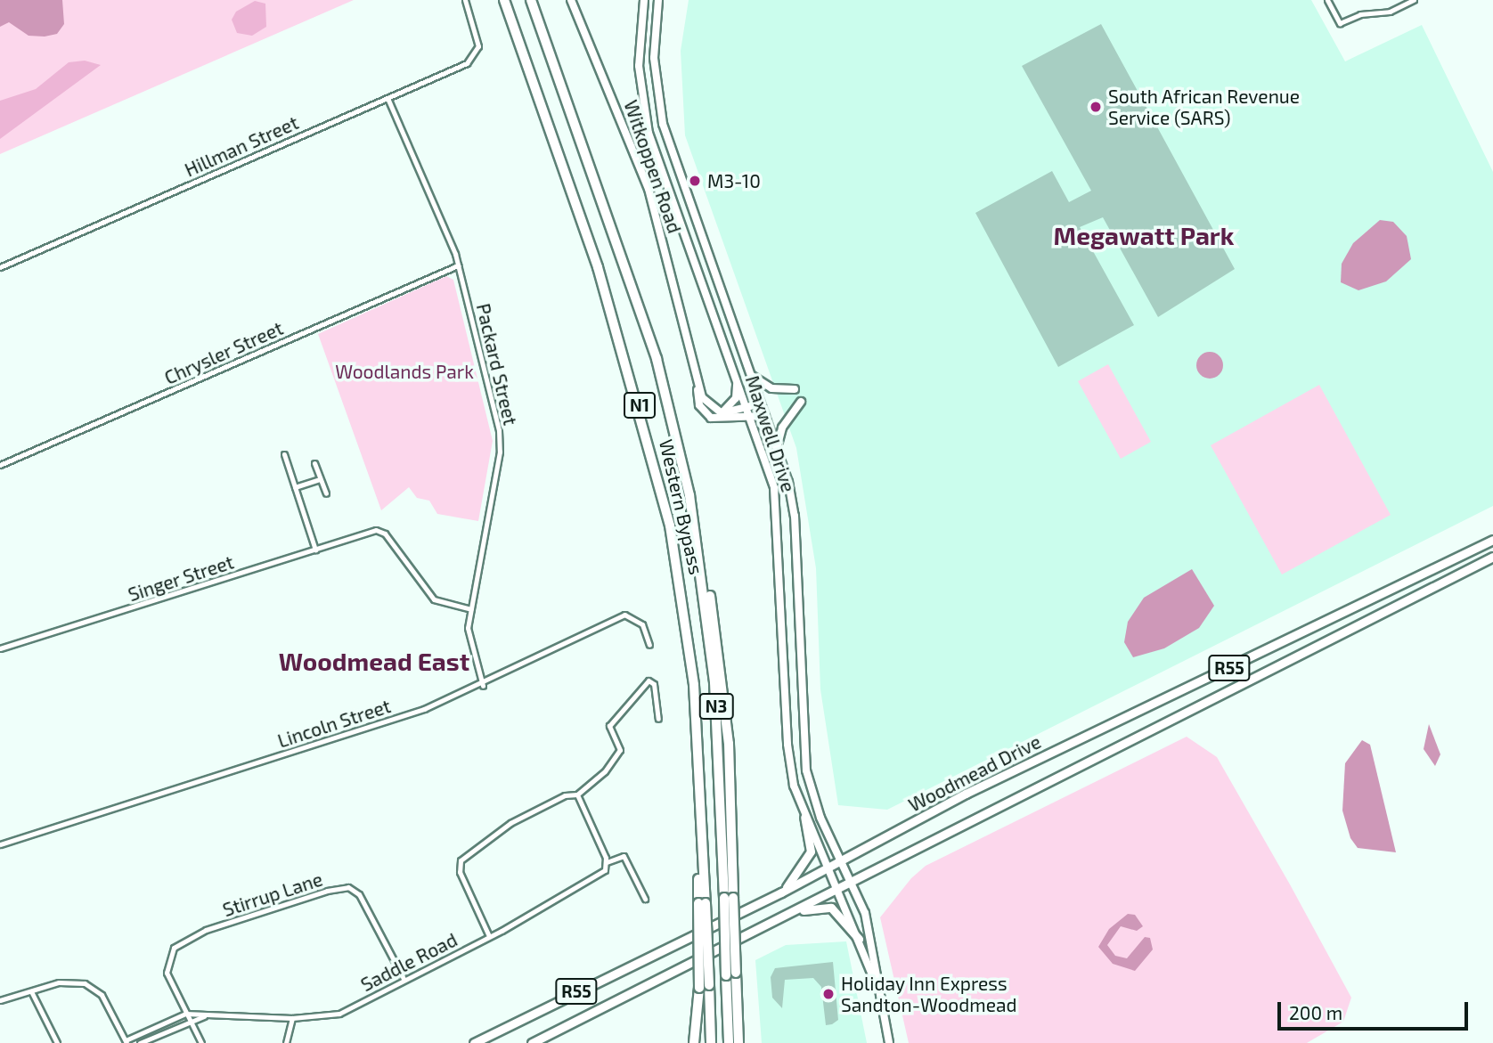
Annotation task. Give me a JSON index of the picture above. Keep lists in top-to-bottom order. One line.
{"streets":{"highway":["N1","Western Bypass","N3"],"main road":["Witkoppen Road","Maxwell Drive","R55","Woodmead Drive"],"street":["Hillman Street","Chrysler Street","Packard Street","Singer Street","Lincoln Street","Stirrup Lane","Saddle Road"]},"crossings":[["Hillman Street","Packard Street"],["Witkoppen Road","Maxwell Drive"],["Chrysler Street","Packard Street"],["Packard Street","Singer Street"],["Packard Street","Lincoln Street"],["Maxwell Drive","R55"],["Maxwell Drive","Woodmead Drive"],["Stirrup Lane","Saddle Road"]],"districts":["Megawatt Park","Woodmead East"],"parks":["Woodlands Park"],"places":["South African Revenue Service (SARS)","M3-10","Holiday Inn Express Sandton-Woodmead"],"scale_bar":"200 m"}
